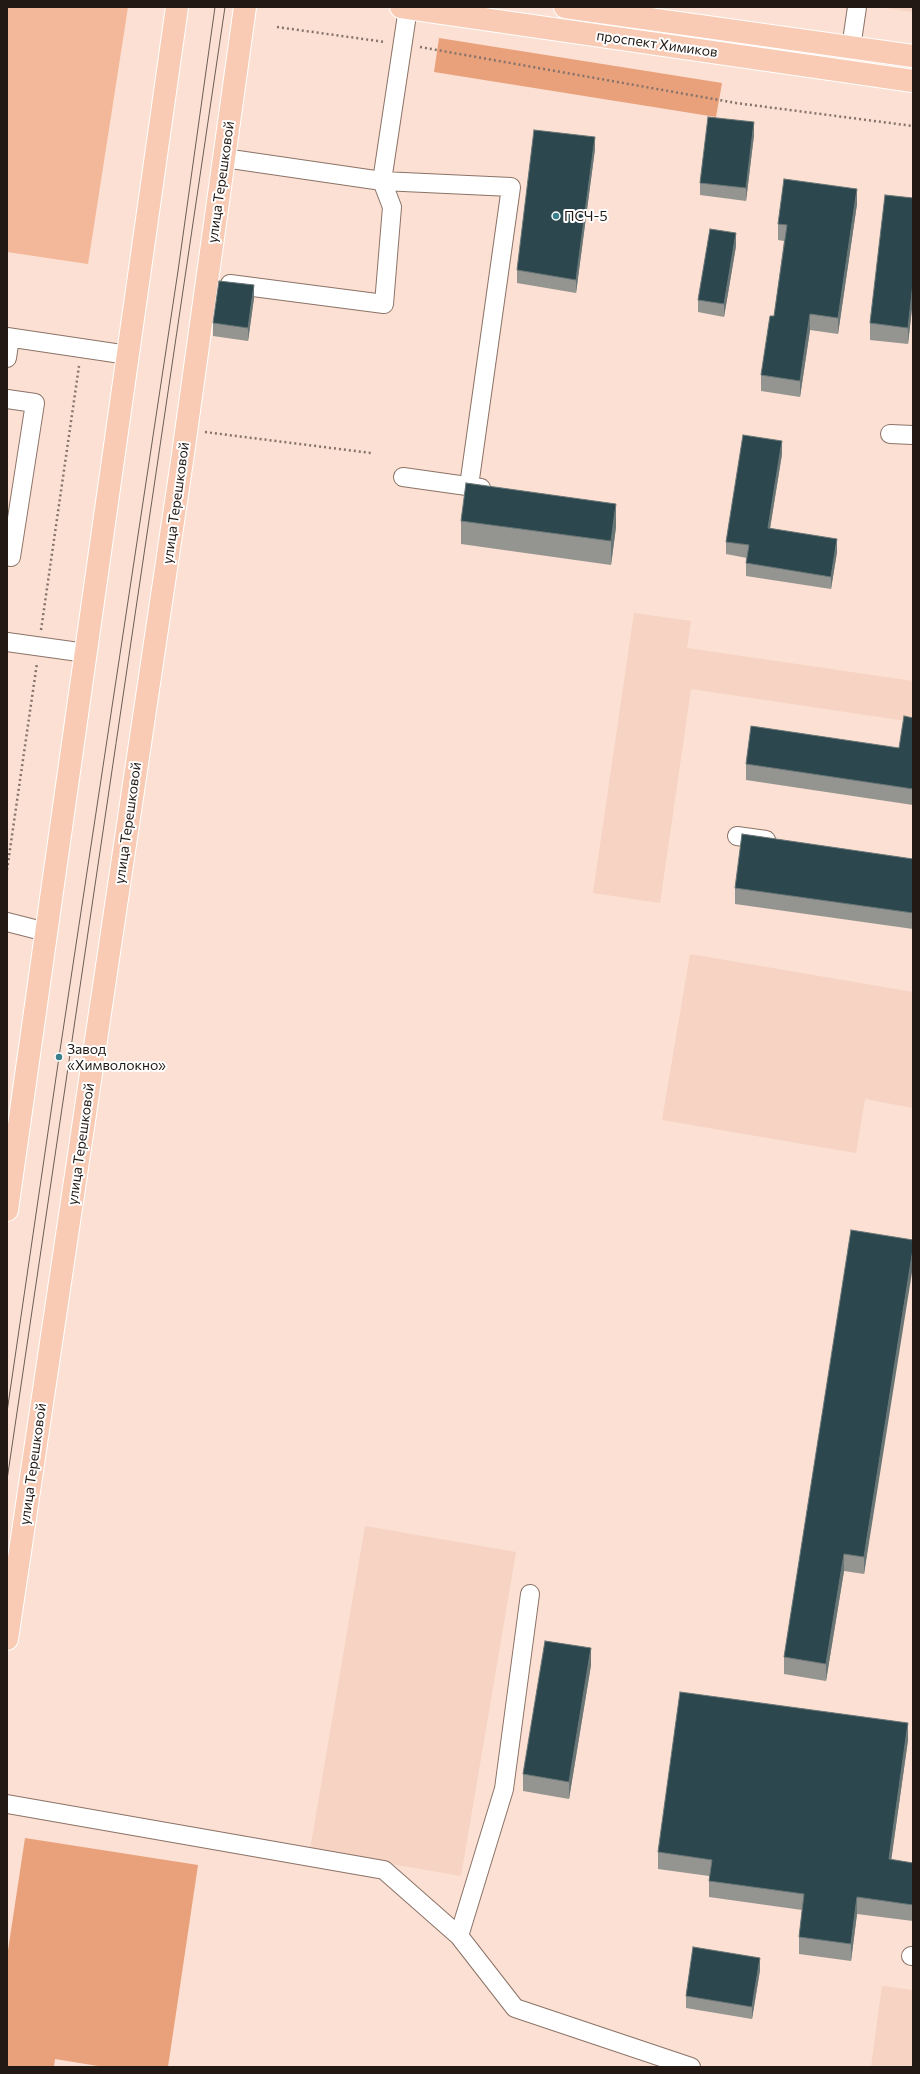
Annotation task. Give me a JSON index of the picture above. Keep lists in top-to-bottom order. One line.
{"streets":{"main road":["проспект Химиков","улица Терешковой"]},"places":["ПСЧ-5","Завод «Химволокно»"]}
